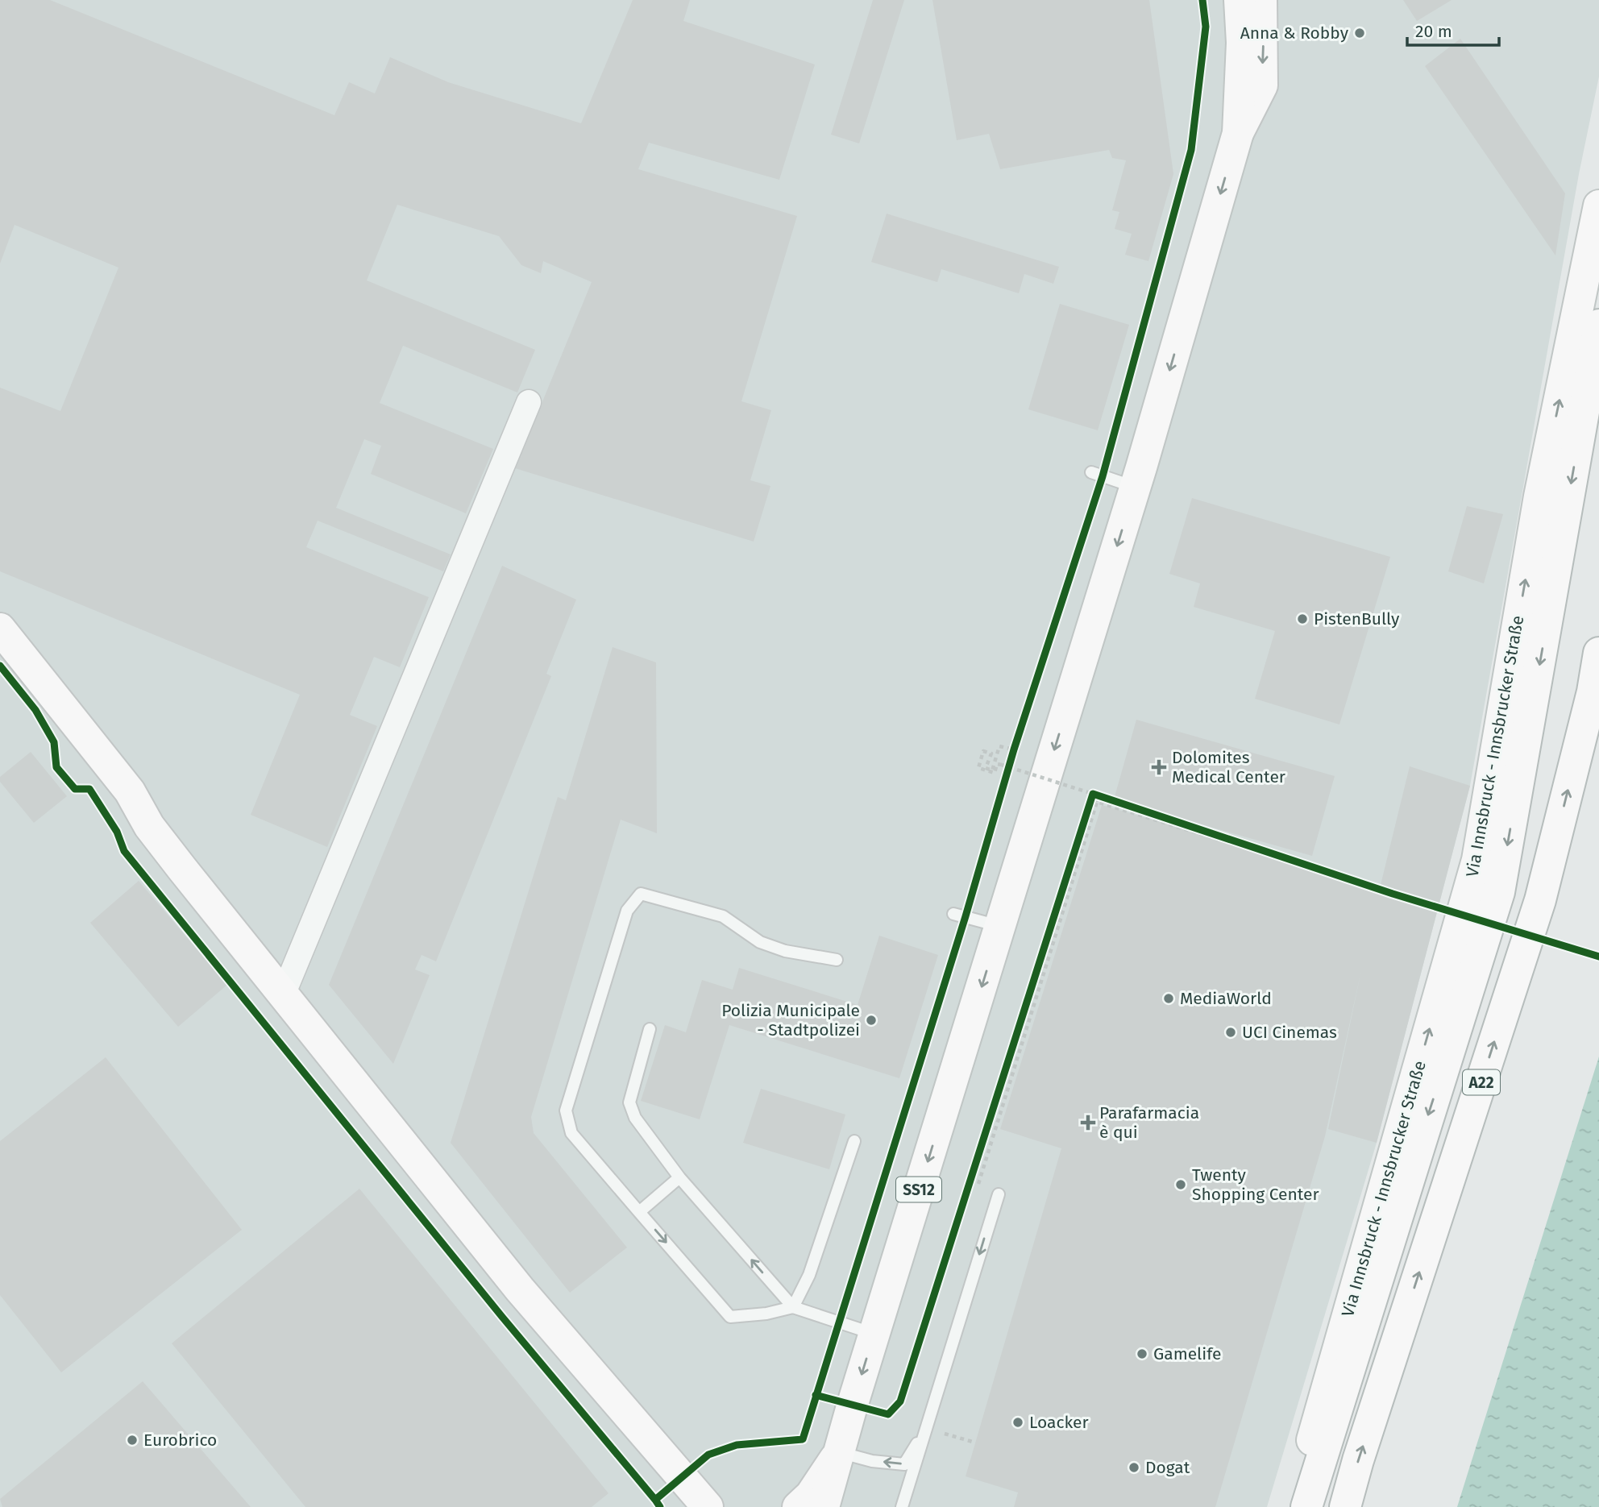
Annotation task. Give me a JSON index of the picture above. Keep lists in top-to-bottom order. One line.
{"streets":{"main road":["Via Innsbruck - Innsbrucker Straße","A22","SS12"]},"places":{"other":["Anna & Robby","PistenBully","MediaWorld","Polizia Municipale - Stadtpolizei","UCI Cinemas","Twenty Shopping Center","Gamelife","Loacker","Eurobrico","Dogat"],"health":["Dolomites Medical Center","Parafarmacia è qui"]},"scale_bar":"20 m"}
